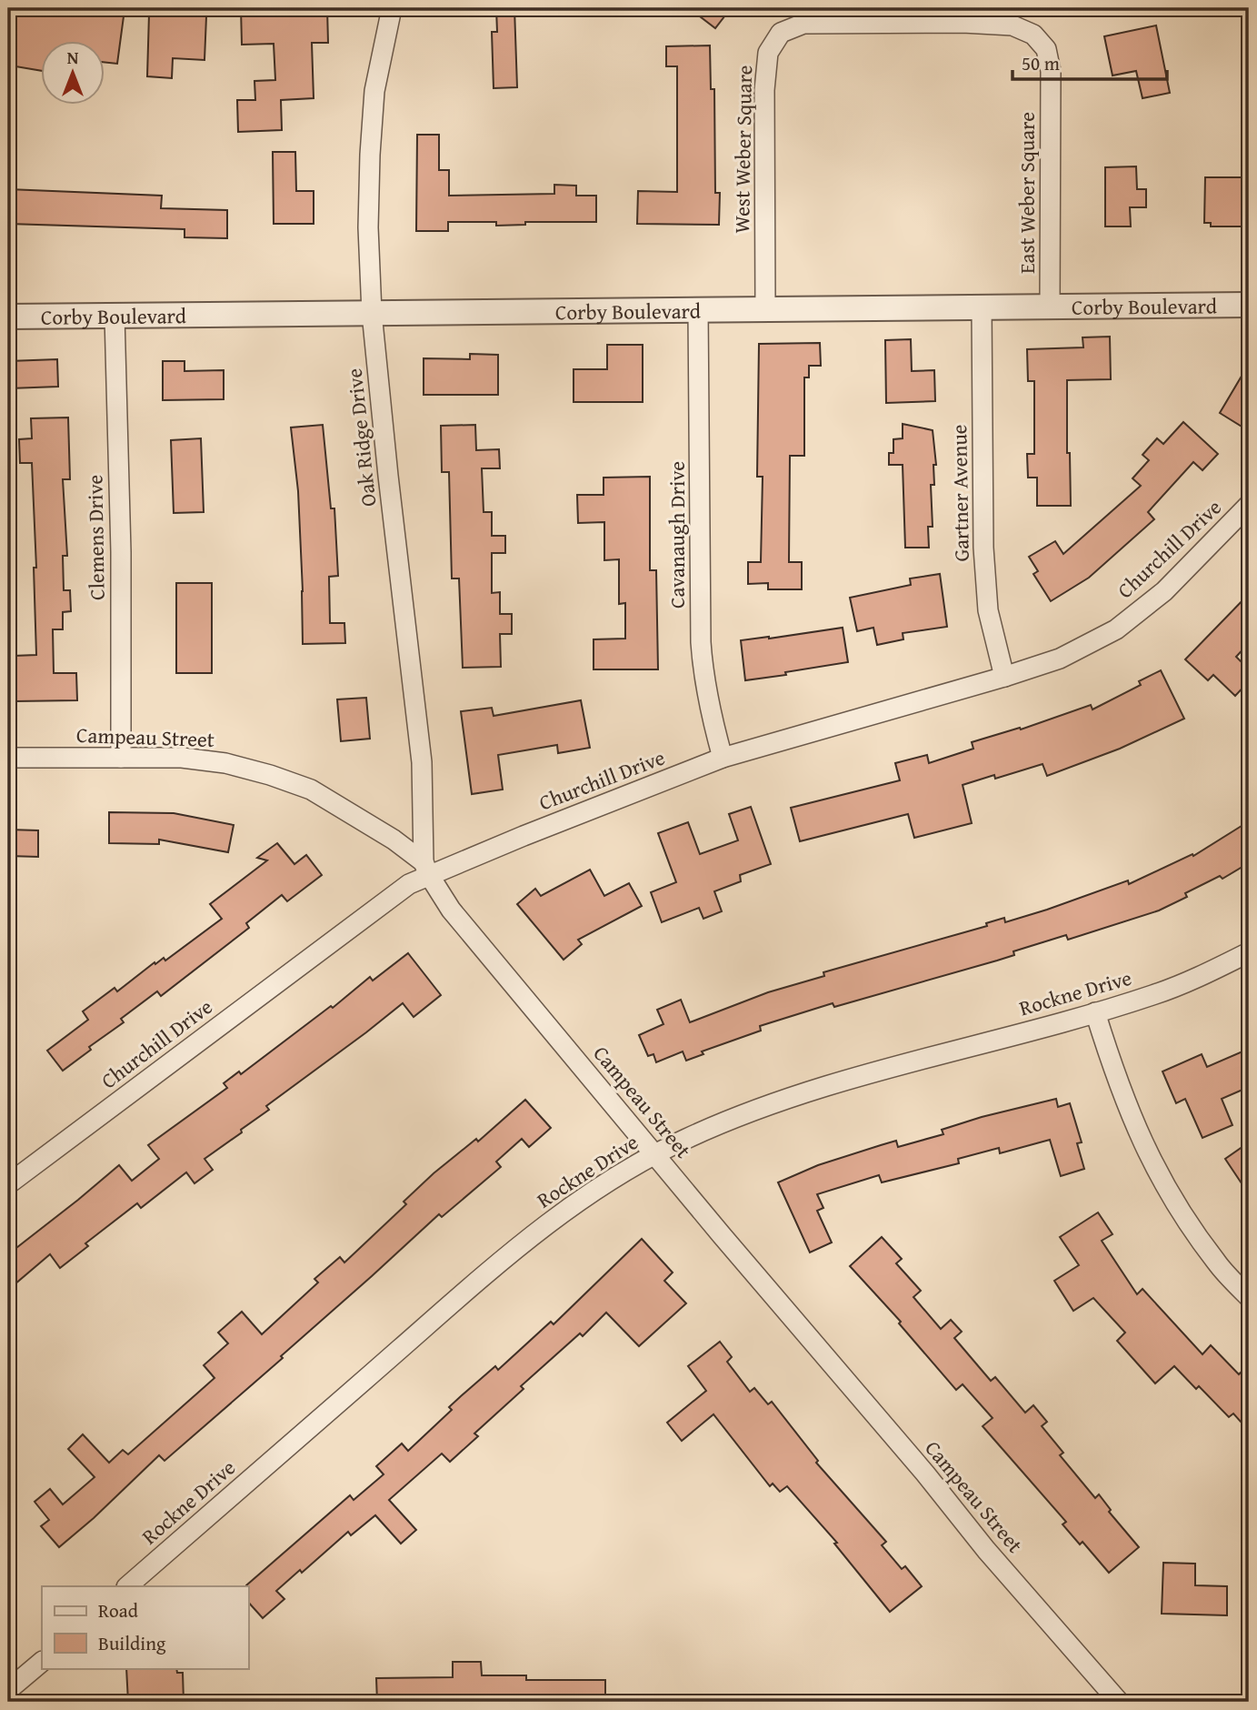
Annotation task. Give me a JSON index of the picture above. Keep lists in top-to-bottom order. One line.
{"streets":{"street":["West Weber Square","East Weber Square","Corby Boulevard","Oak Ridge Drive","Gartner Avenue","Cavanaugh Drive","Clemens Drive","Churchill Drive","Campeau Street","Rockne Drive"]},"crossings":[["West Weber Square","East Weber Square"],["West Weber Square","Corby Boulevard"],["East Weber Square","Corby Boulevard"],["Corby Boulevard","Oak Ridge Drive"],["Corby Boulevard","Gartner Avenue"],["Corby Boulevard","Cavanaugh Drive"],["Corby Boulevard","Clemens Drive"],["Oak Ridge Drive","Churchill Drive"],["Oak Ridge Drive","Campeau Street"],["Gartner Avenue","Churchill Drive"],["Cavanaugh Drive","Churchill Drive"],["Clemens Drive","Campeau Street"],["Churchill Drive","Campeau Street"],["Campeau Street","Rockne Drive"]],"legend":["Road","Building"],"scale_bar":"50 m","north":"top"}
